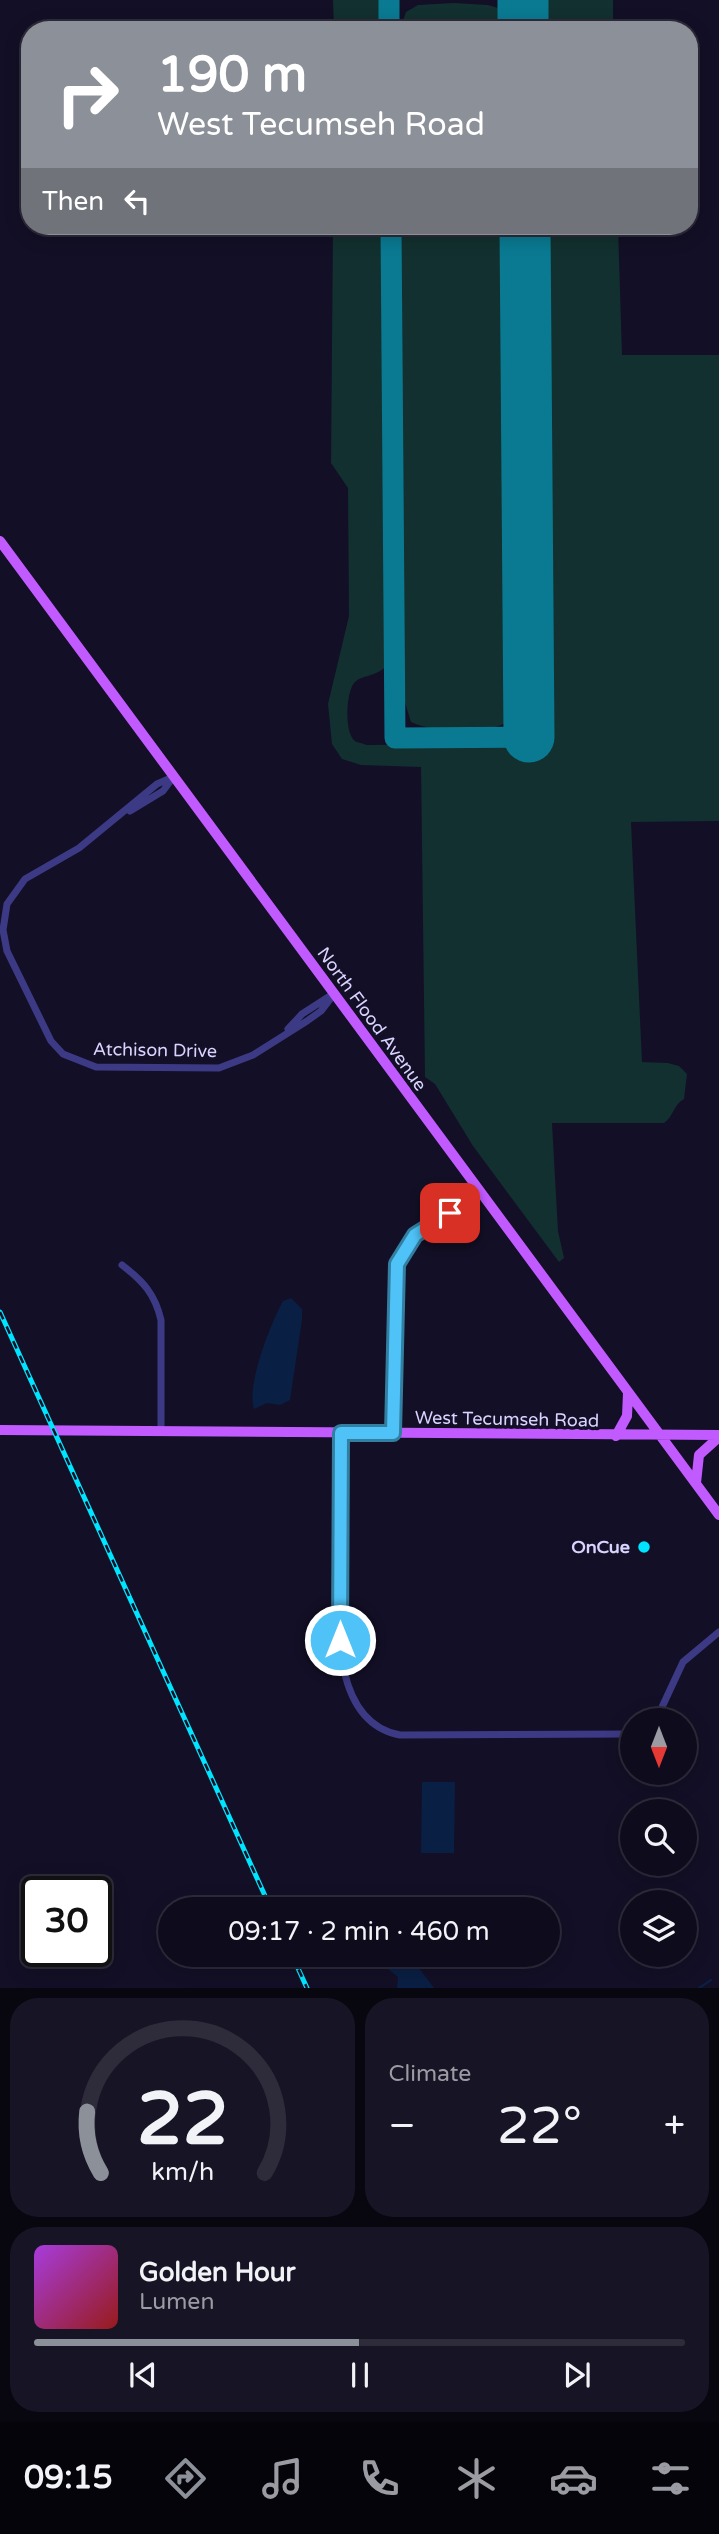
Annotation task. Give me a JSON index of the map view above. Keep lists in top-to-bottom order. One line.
{"streets":{"main road":["North Flood Avenue","West Tecumseh Road"],"street":["Atchison Drive"]},"crossings":[["North Flood Avenue","Atchison Drive"],["North Flood Avenue","West Tecumseh Road"]],"places":["OnCue"],"north":"bottom","page":{"turn":["190 m","West Tecumseh Road"],"then":"Then","limit":"30","trip":"09:17 · 2 min · 460 m","tile":"Climate","heat":["−","22°","+"],"song":["Golden Hour","Lumen"],"tabs":"09:15","gauge":["22","km/h"]}}
